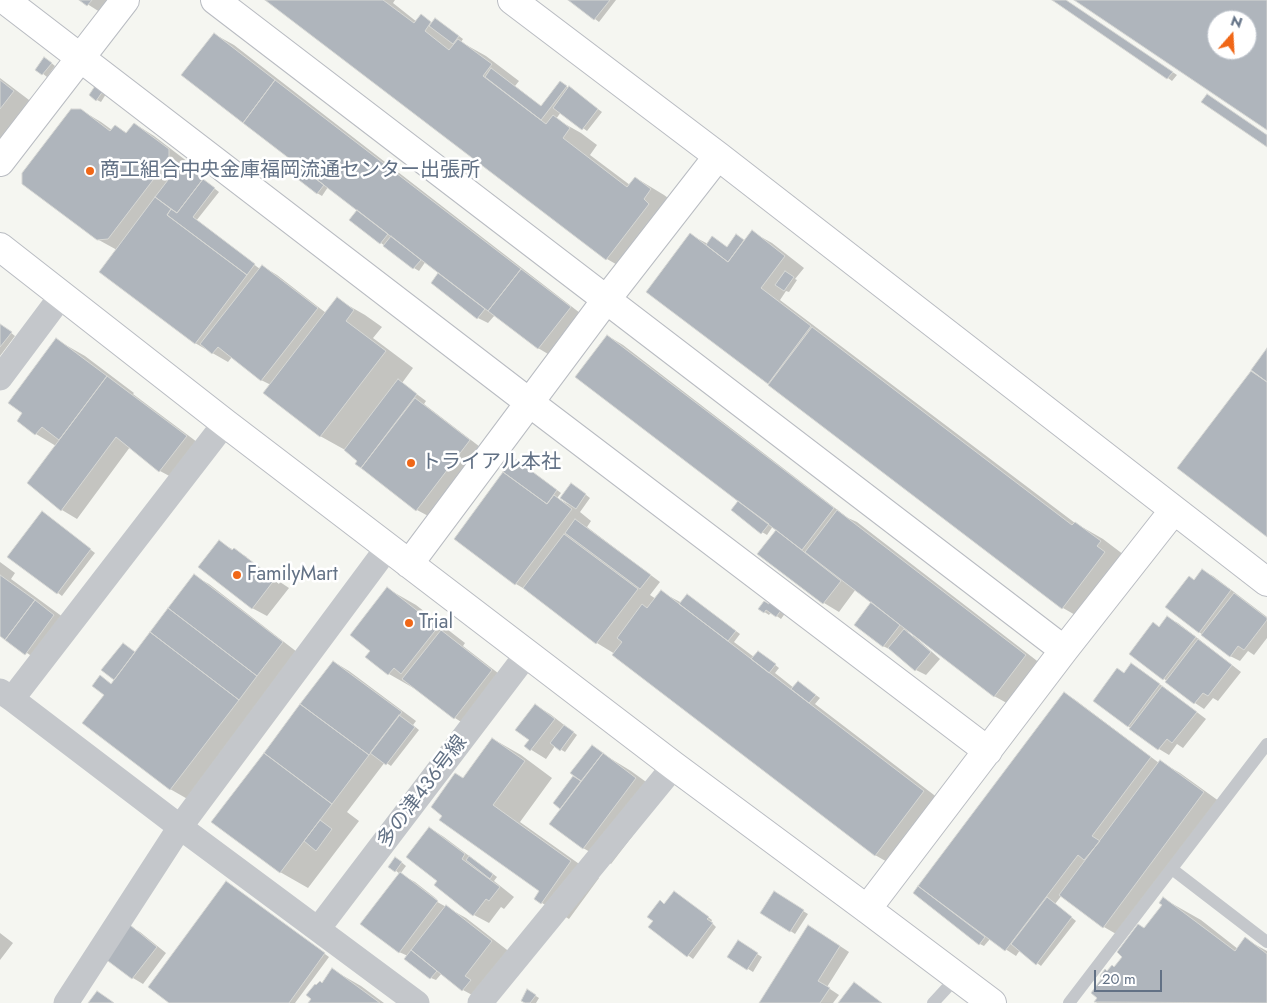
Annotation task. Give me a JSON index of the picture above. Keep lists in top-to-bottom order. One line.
{"streets":{"street":["多の津436号線"]},"places":["商工組合中央金庫福岡流通センター出張所","トライアル本社","FamilyMart","Trial"],"scale_bar":"20 m","north":"top"}
